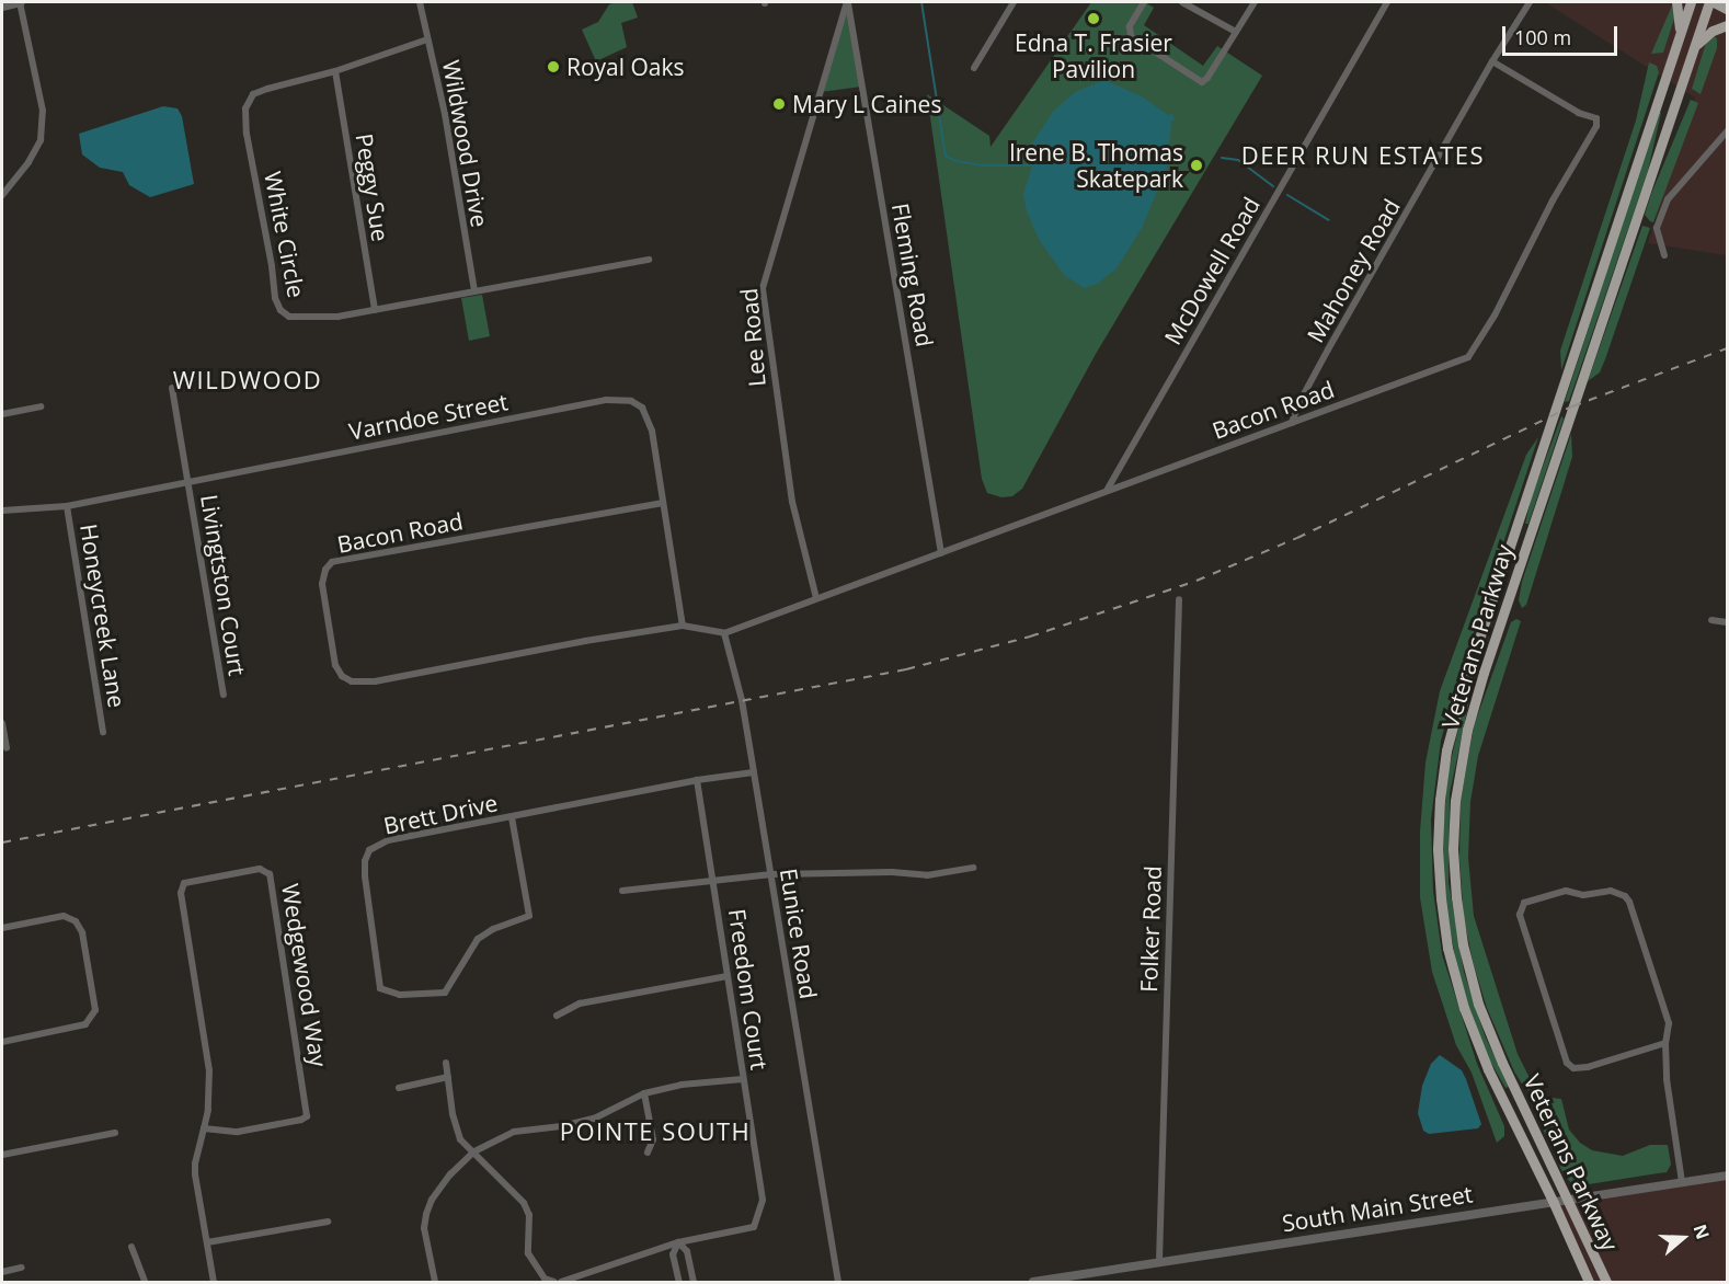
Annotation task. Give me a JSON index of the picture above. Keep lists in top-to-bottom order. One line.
{"streets":{"main road":["Veterans Parkway"],"street":["Wildwood Drive","Peggy Sue","White Circle","McDowell Road","Mahoney Road","Fleming Road","Lee Road","Bacon Road","Varndoe Street","Livingtston Court","Honeycreek Lane","Brett Drive","Folker Road","Eunice Road","Wedgewood Way","Freedom Court","South Main Street"]},"crossings":[["Wildwood Drive","White Circle"],["Peggy Sue","White Circle"],["McDowell Road","Bacon Road"],["Mahoney Road","Bacon Road"],["Fleming Road","Lee Road"],["Fleming Road","Bacon Road"],["Lee Road","Bacon Road"],["Bacon Road","Varndoe Street"],["Bacon Road","Eunice Road"],["Varndoe Street","Livingtston Court"],["Varndoe Street","Honeycreek Lane"],["Veterans Parkway","South Main Street"],["Brett Drive","Eunice Road"],["Brett Drive","Freedom Court"],["Folker Road","South Main Street"]],"districts":["DEER RUN ESTATES","WILDWOOD","POINTE SOUTH"],"places":["Edna T. Frasier Pavilion","Royal Oaks","Mary L Caines","Irene B. Thomas Skatepark"],"scale_bar":"100 m","north":"right"}
